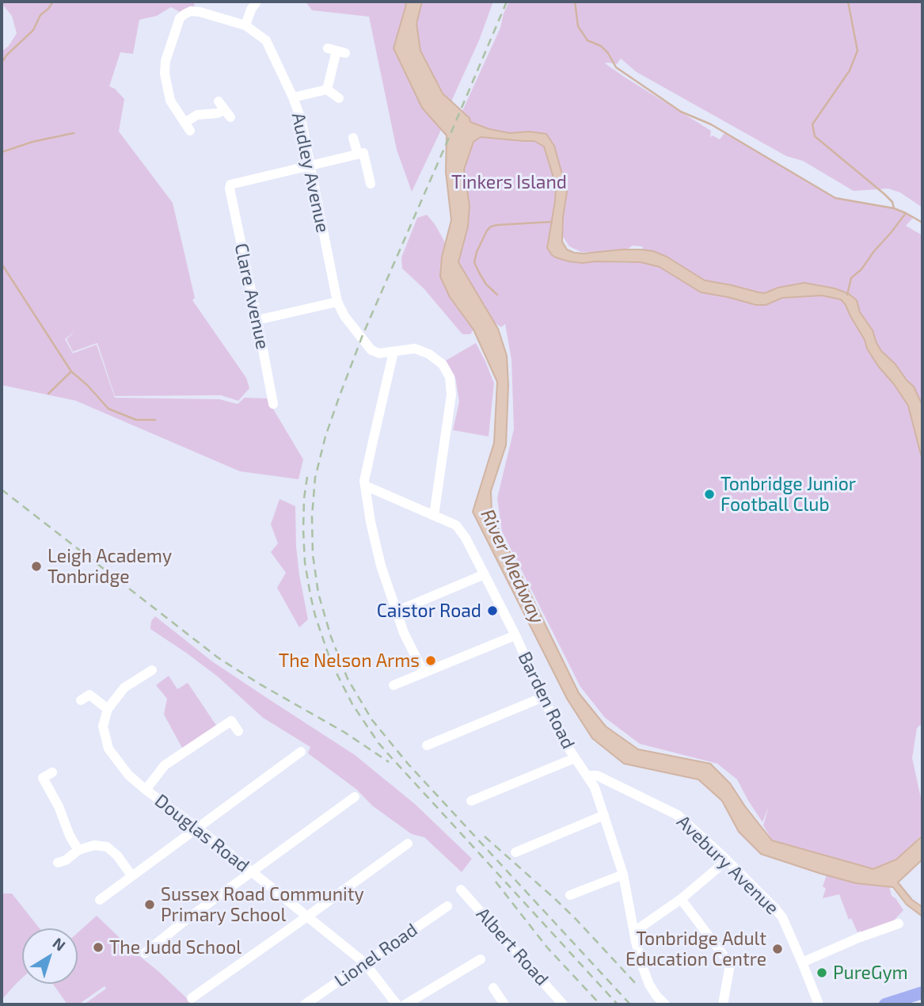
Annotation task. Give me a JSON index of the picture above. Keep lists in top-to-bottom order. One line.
{"streets":{"street":["Audley Avenue","Clare Avenue","Barden Road","Douglas Road","Avebury Avenue","Albert Road","Lionel Road"]},"crossings":[["Audley Avenue","Clare Avenue"],["Audley Avenue","Barden Road"],["Barden Road","Avebury Avenue"],["Douglas Road","Lionel Road"]],"water":["River Medway"],"parks":["Tinkers Island"],"places":["Tonbridge Junior Football Club","Leigh Academy Tonbridge","Caistor Road","The Nelson Arms","Sussex Road Community Primary School","The Judd School","Tonbridge Adult Education Centre","PureGym"],"north":"top right"}
